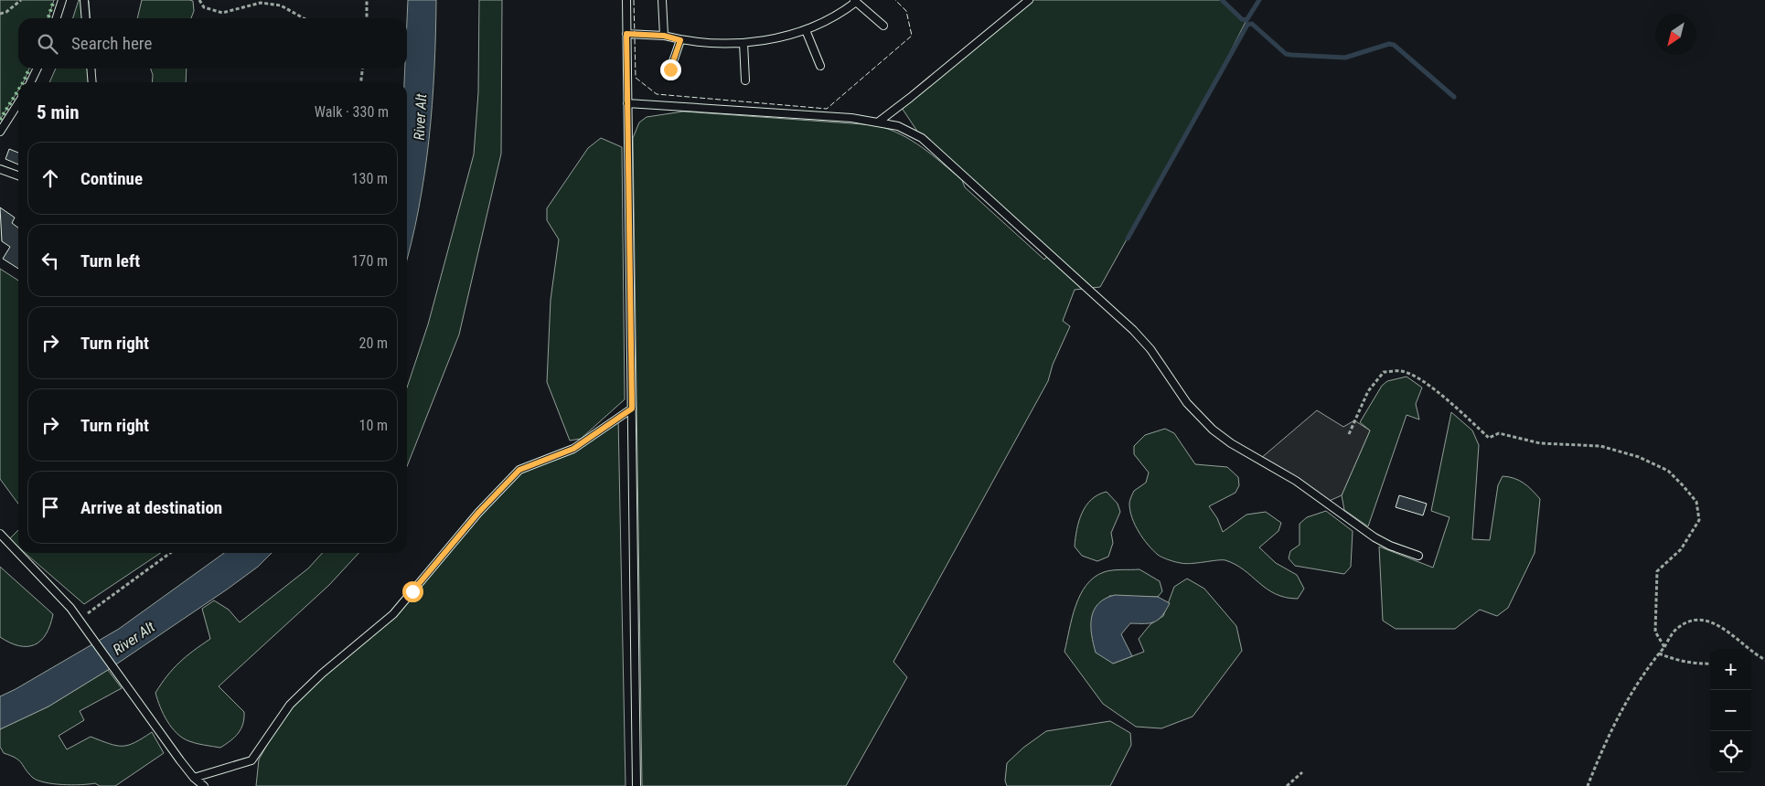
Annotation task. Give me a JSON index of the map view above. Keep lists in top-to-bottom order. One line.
{"water":["River Alt"],"north":"bottom left","page":{"search":"Search here","heading":["5 min","Walk · 330 m"],"list":[["Continue","130 m"],["Turn left","170 m"],["Turn right","20 m"],["Turn right","10 m"],"Arrive at destination"],"map_buttons":["+","−"]}}
